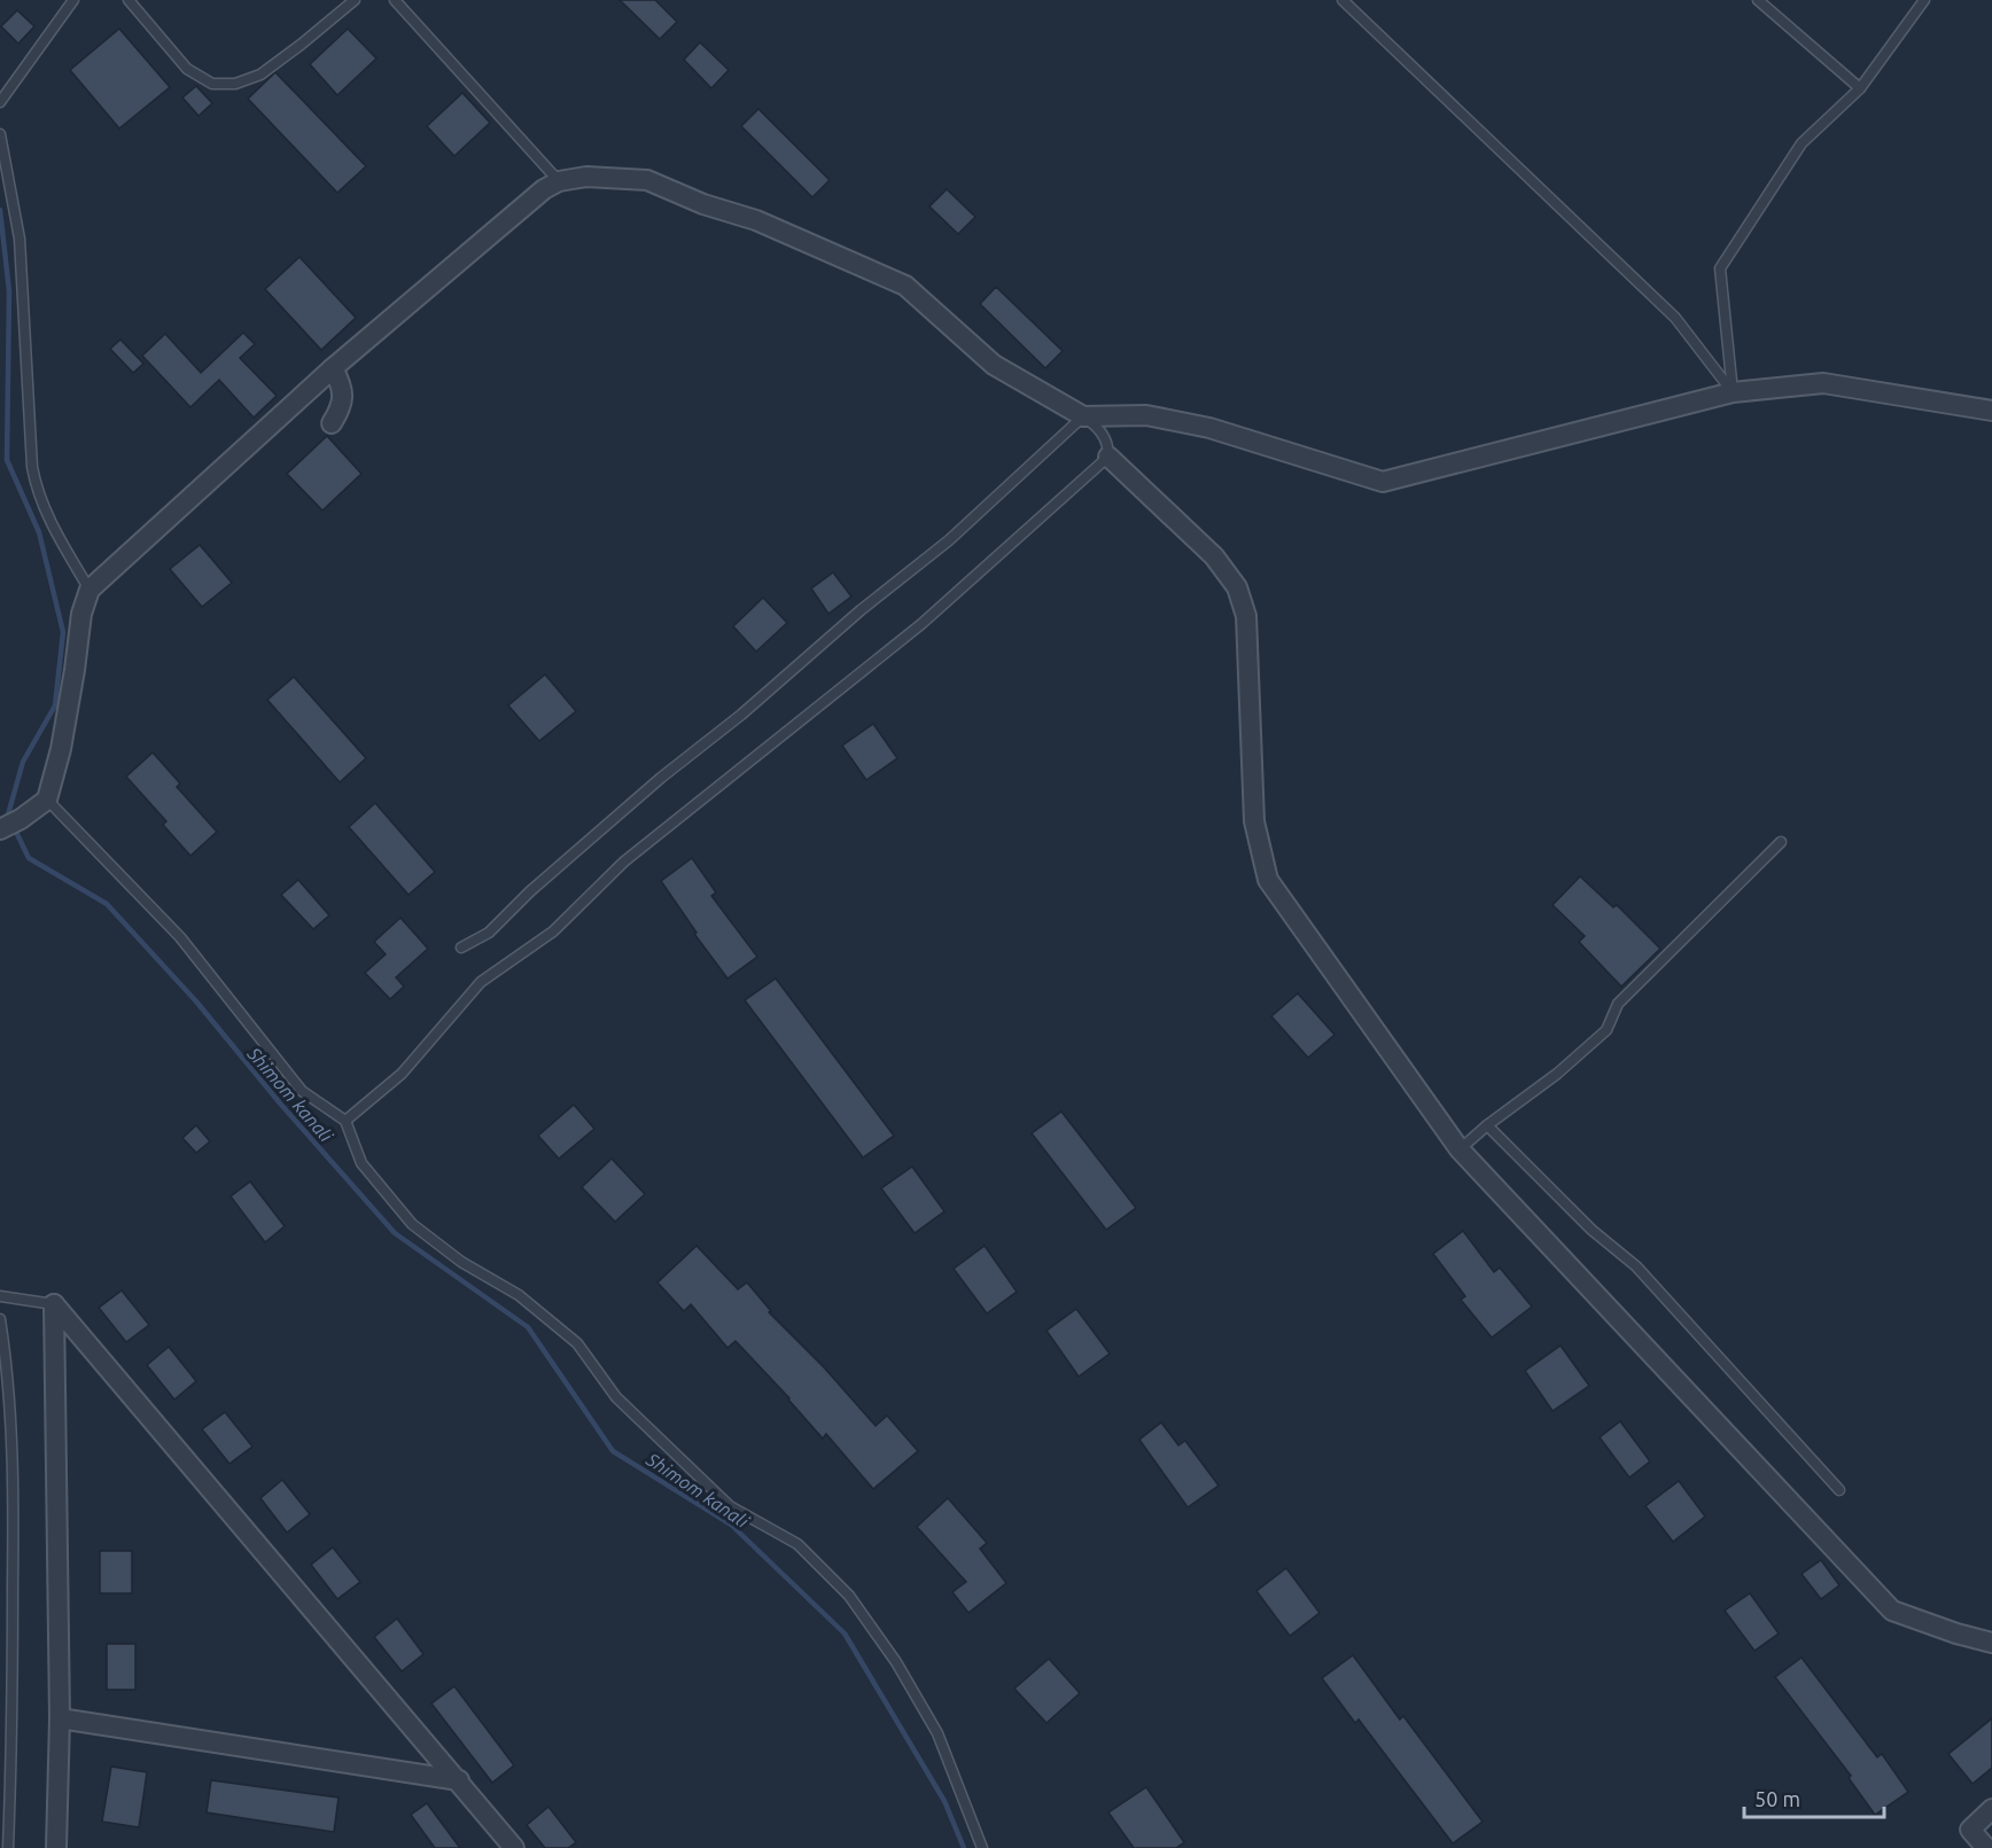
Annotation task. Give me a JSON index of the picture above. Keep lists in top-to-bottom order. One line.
{"water":["Shimom kanali"],"scale_bar":"50 m"}
